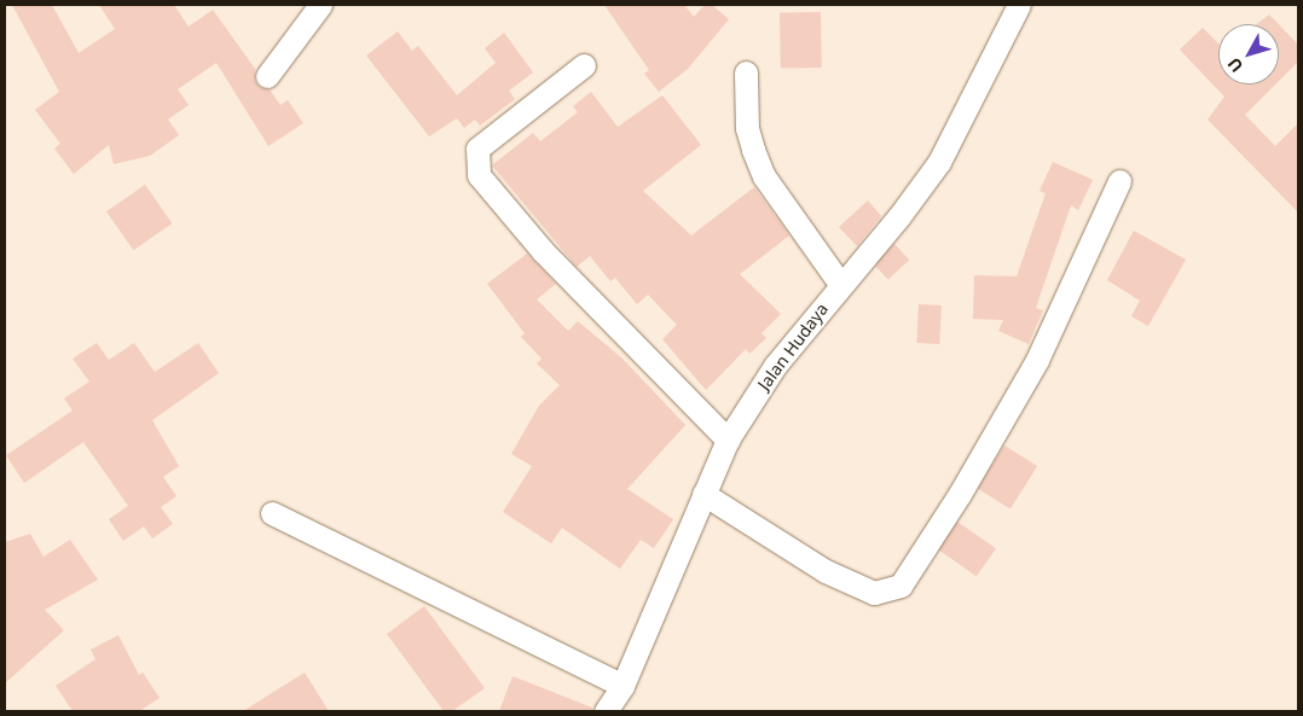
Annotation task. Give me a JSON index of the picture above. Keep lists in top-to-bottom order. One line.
{"streets":{"street":["Jalan Hudaya"]},"north":"bottom left"}
